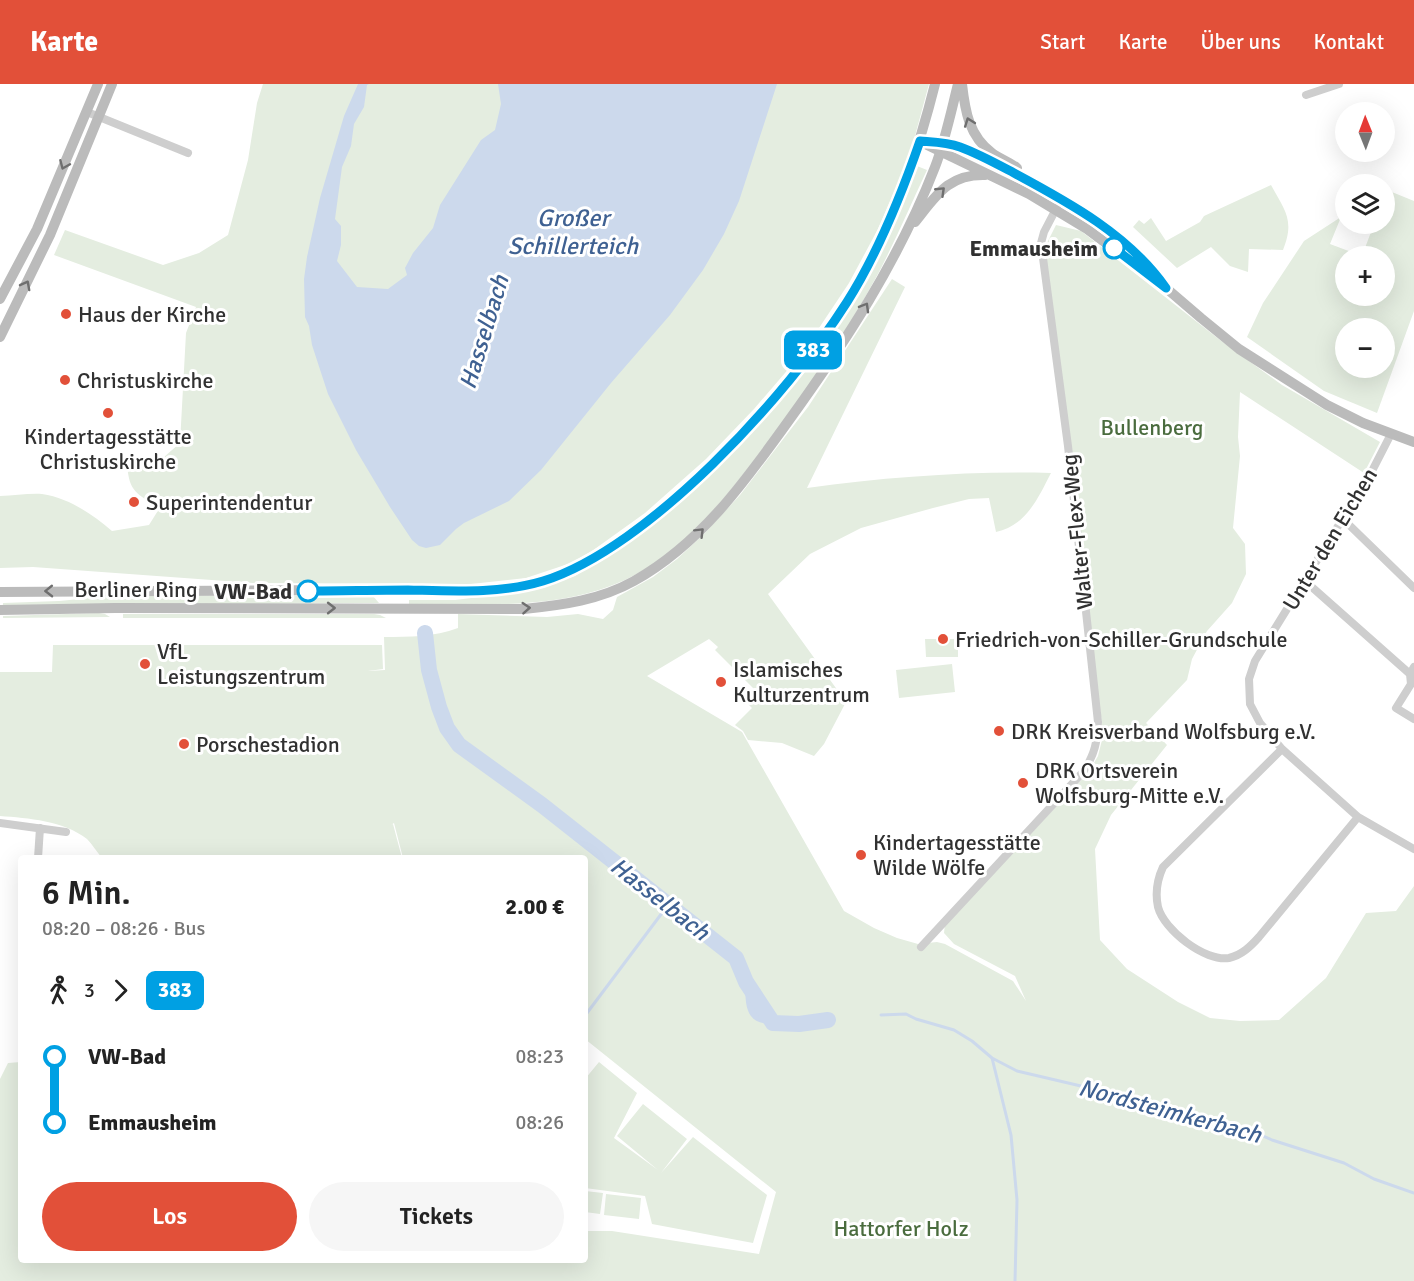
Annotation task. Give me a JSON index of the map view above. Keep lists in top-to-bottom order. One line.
{"streets":{"main road":["Berliner Ring"],"street":["Walter-Flex-Weg","Unter den Eichen"]},"water":["Großer Schillerteich","Hasselbach","Nordsteimkerbach"],"parks":["Bullenberg","Hattorfer Holz"],"places":["Emmausheim","Haus der Kirche","Christuskirche","Kindertagesstätte Christuskirche","Superintendentur","VW-Bad","Friedrich-von-Schiller-Grundschule","VfL Leistungszentrum","Islamisches Kulturzentrum","DRK Kreisverband Wolfsburg e.V.","Porschestadion","DRK Ortsverein Wolfsburg-Mitte e.V.","Kindertagesstätte Wilde Wölfe"],"lines":["bus line 383"],"north":"top","page":{"header":"Karte","nav":["Start","Karte","Über uns","Kontakt"],"on_map":"383","map_buttons":["+","−"],"heading":["6 Min.","08:20 – 08:26 · Bus","2.00 €"],"legs":["3","383"],"list":[{"name":"VW-Bad","value":"08:23"},{"name":"Emmausheim","value":"08:26"}],"buttons":["Los","Tickets"]}}
